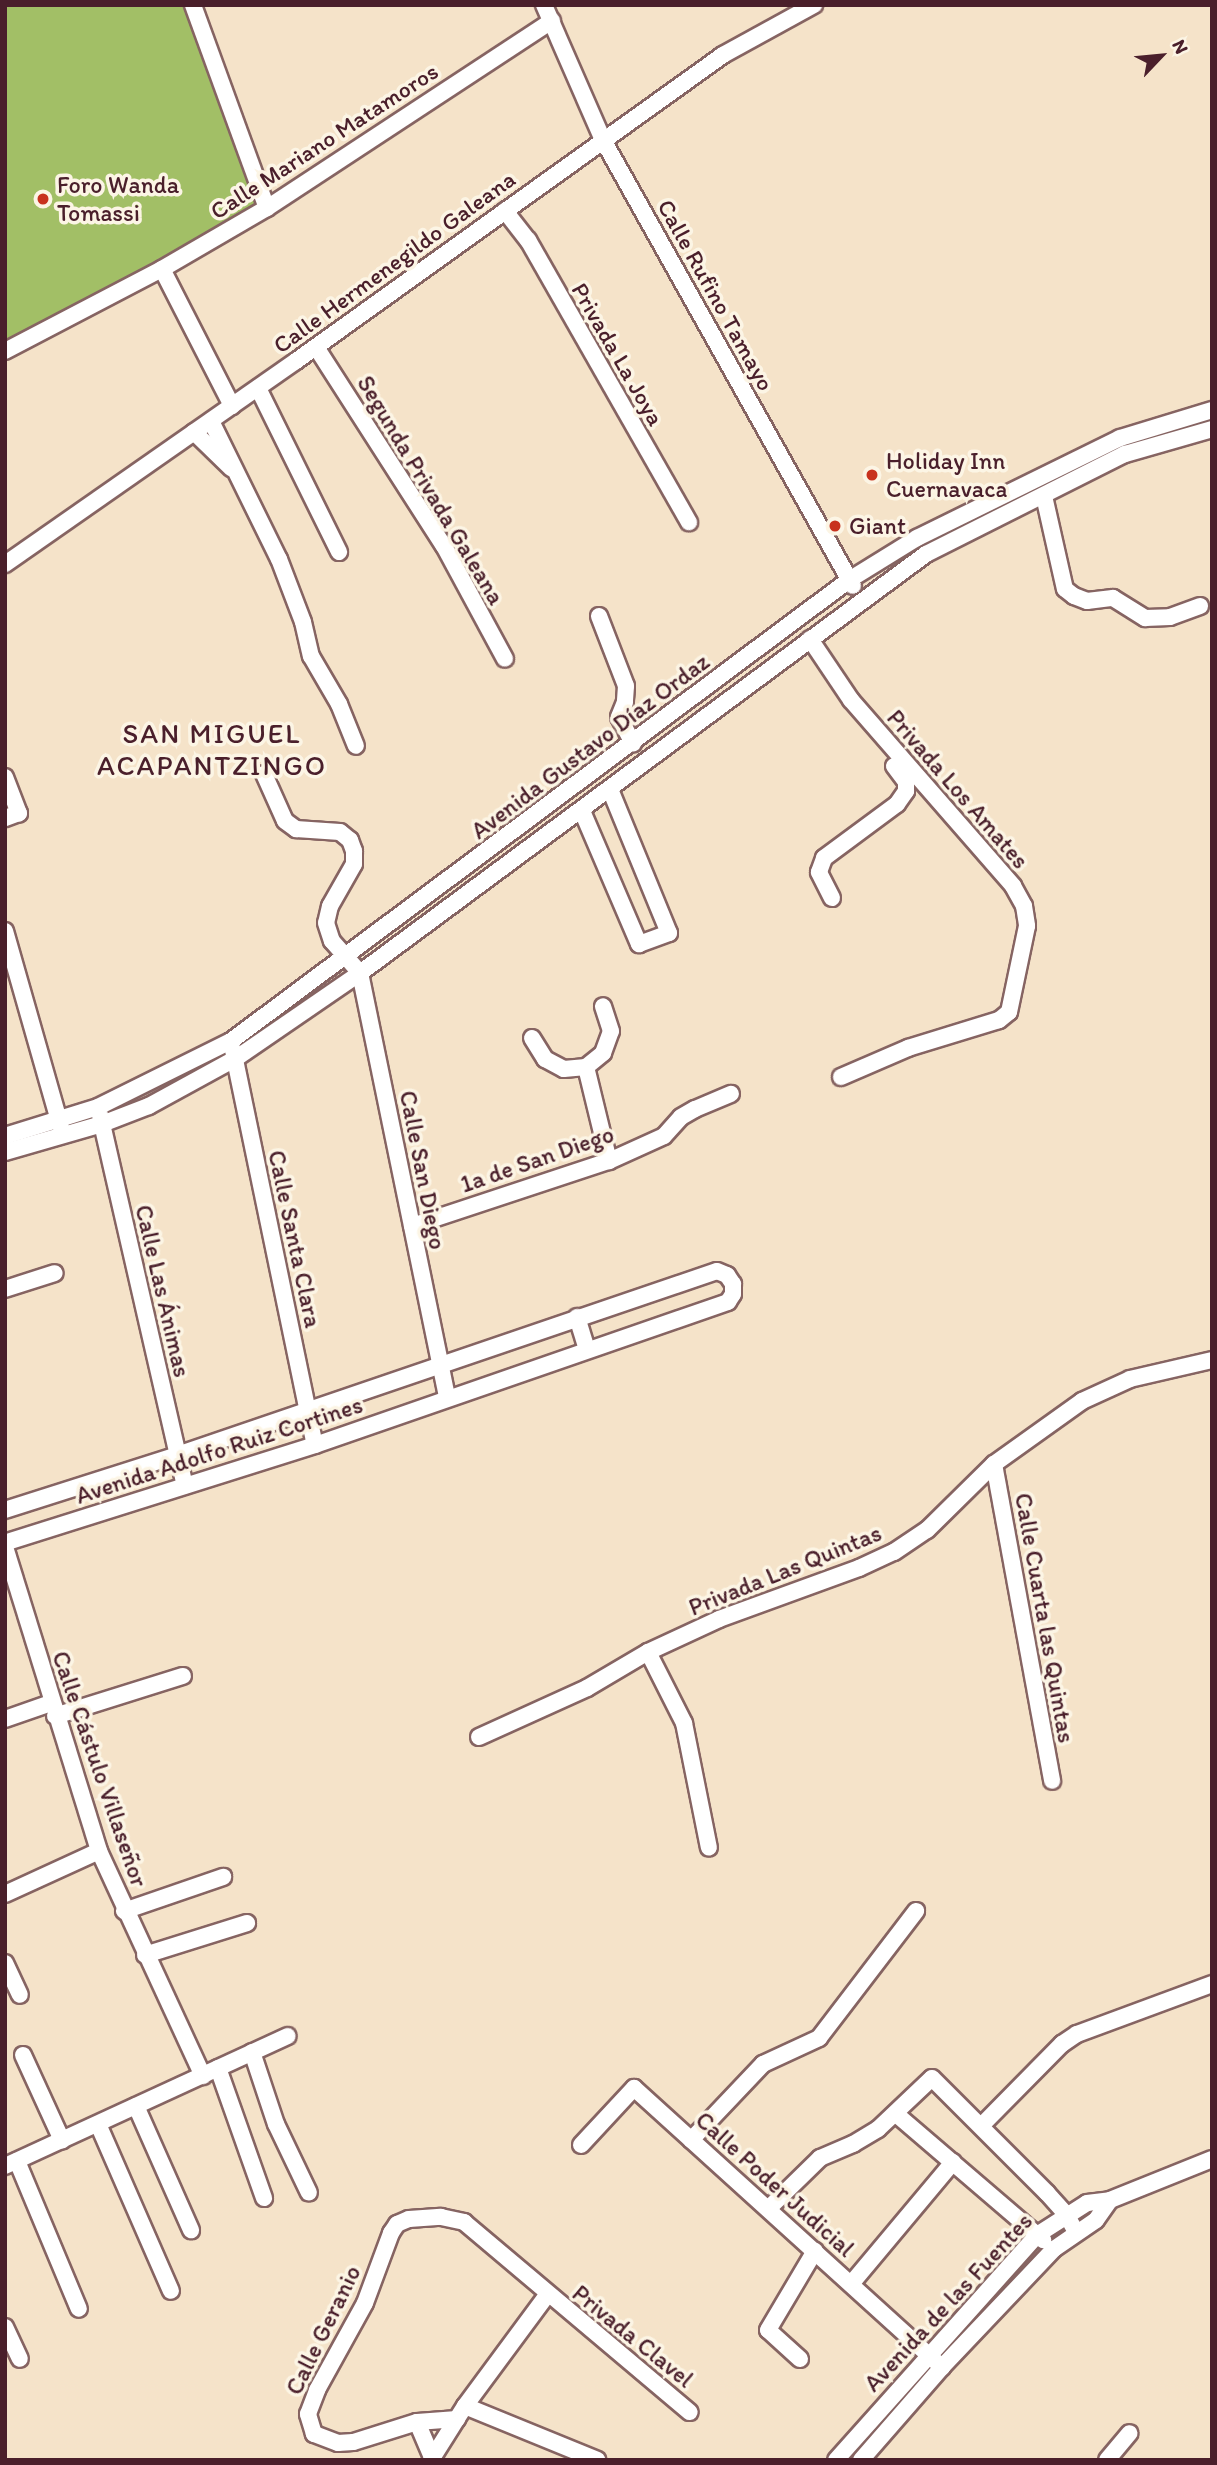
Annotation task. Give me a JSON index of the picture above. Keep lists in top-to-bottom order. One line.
{"streets":{"street":["Calle Mariano Matamoros","Calle Hermenegildo Galeana","Calle Rufino Tamayo","Privada La Joya","Segunda Privada Galeana","Avenida Gustavo Díaz Ordaz","Privada Los Amates","1a de San Diego","Calle San Diego","Calle Santa Clara","Calle Las Ánimas","Avenida Adolfo Ruiz Cortines","Privada Las Quintas","Calle Cuarta las Quintas","Calle Cástulo Villaseñor","Calle Poder Judicial","Avenida de las Fuentes","Calle Geranio","Privada Clavel"]},"crossings":[["Calle Mariano Matamoros","Calle Rufino Tamayo"],["Calle Hermenegildo Galeana","Calle Rufino Tamayo"],["Calle Hermenegildo Galeana","Privada La Joya"],["Calle Hermenegildo Galeana","Segunda Privada Galeana"],["Calle Rufino Tamayo","Avenida Gustavo Díaz Ordaz"],["Avenida Gustavo Díaz Ordaz","Privada Los Amates"],["Avenida Gustavo Díaz Ordaz","Calle San Diego"],["Avenida Gustavo Díaz Ordaz","Calle Santa Clara"],["Avenida Gustavo Díaz Ordaz","Calle Las Ánimas"],["1a de San Diego","Calle San Diego"],["Calle San Diego","Avenida Adolfo Ruiz Cortines"],["Calle Santa Clara","Avenida Adolfo Ruiz Cortines"],["Calle Las Ánimas","Avenida Adolfo Ruiz Cortines"],["Avenida Adolfo Ruiz Cortines","Calle Cástulo Villaseñor"],["Privada Las Quintas","Calle Cuarta las Quintas"],["Calle Poder Judicial","Avenida de las Fuentes"],["Calle Geranio","Privada Clavel"]],"districts":["SAN MIGUEL ACAPANTZINGO"],"places":["Foro Wanda Tomassi","Holiday Inn Cuernavaca","Giant"],"north":"top right"}
